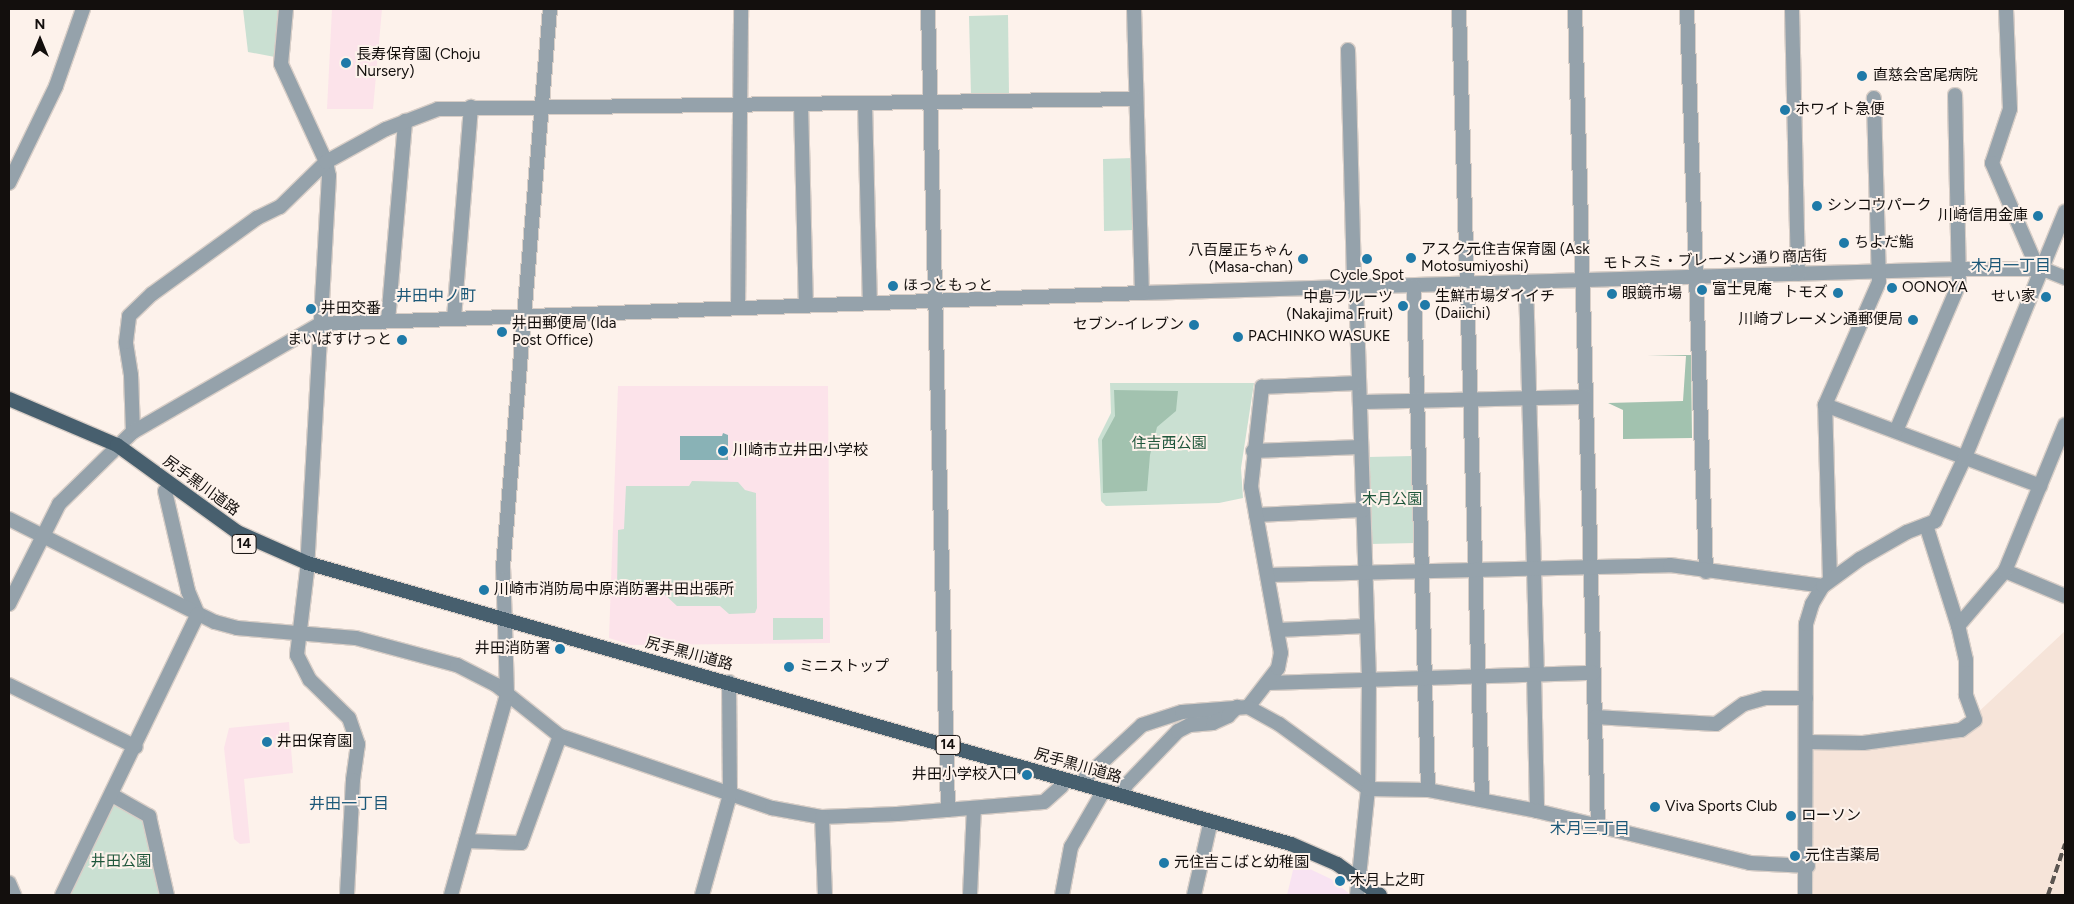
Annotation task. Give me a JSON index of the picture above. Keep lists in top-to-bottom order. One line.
{"streets":{"main road":["尻手黒川道路","14"],"street":["モトスミ・ブレーメン通り商店街"]},"districts":["木月一丁目","井田中ノ町","井田一丁目","木月三丁目"],"parks":["住吉西公園","木月公園","井田公園"],"places":["長寿保育園 (Choju Nursery)","直慈会宮尾病院","ホワイト急便","シンコウパーク","川崎信用金庫","ちよだ鮨","アスク元住吉保育園 (Ask Motosumiyoshi)","八百屋正ちゃん (Masa-chan)","Cycle Spot","ほっともっと","OONOYA","富士見庵","トモズ","眼鏡市場","せい家","生鮮市場ダイイチ (Daiichi)","中島フルーツ (Nakajima Fruit)","井田交番","川崎ブレーメン通郵便局","セブン-イレブン","井田郵便局 (Ida Post Office)","PACHINKO WASUKE","まいばすけっと","川崎市立井田小学校","川崎市消防局中原消防署井田出張所","井田消防署","ミニストップ","井田保育園","井田小学校入口","Viva Sports Club","ローソン","元住吉薬局","元住吉こばと幼稚園","木月上之町"],"north":"top"}
